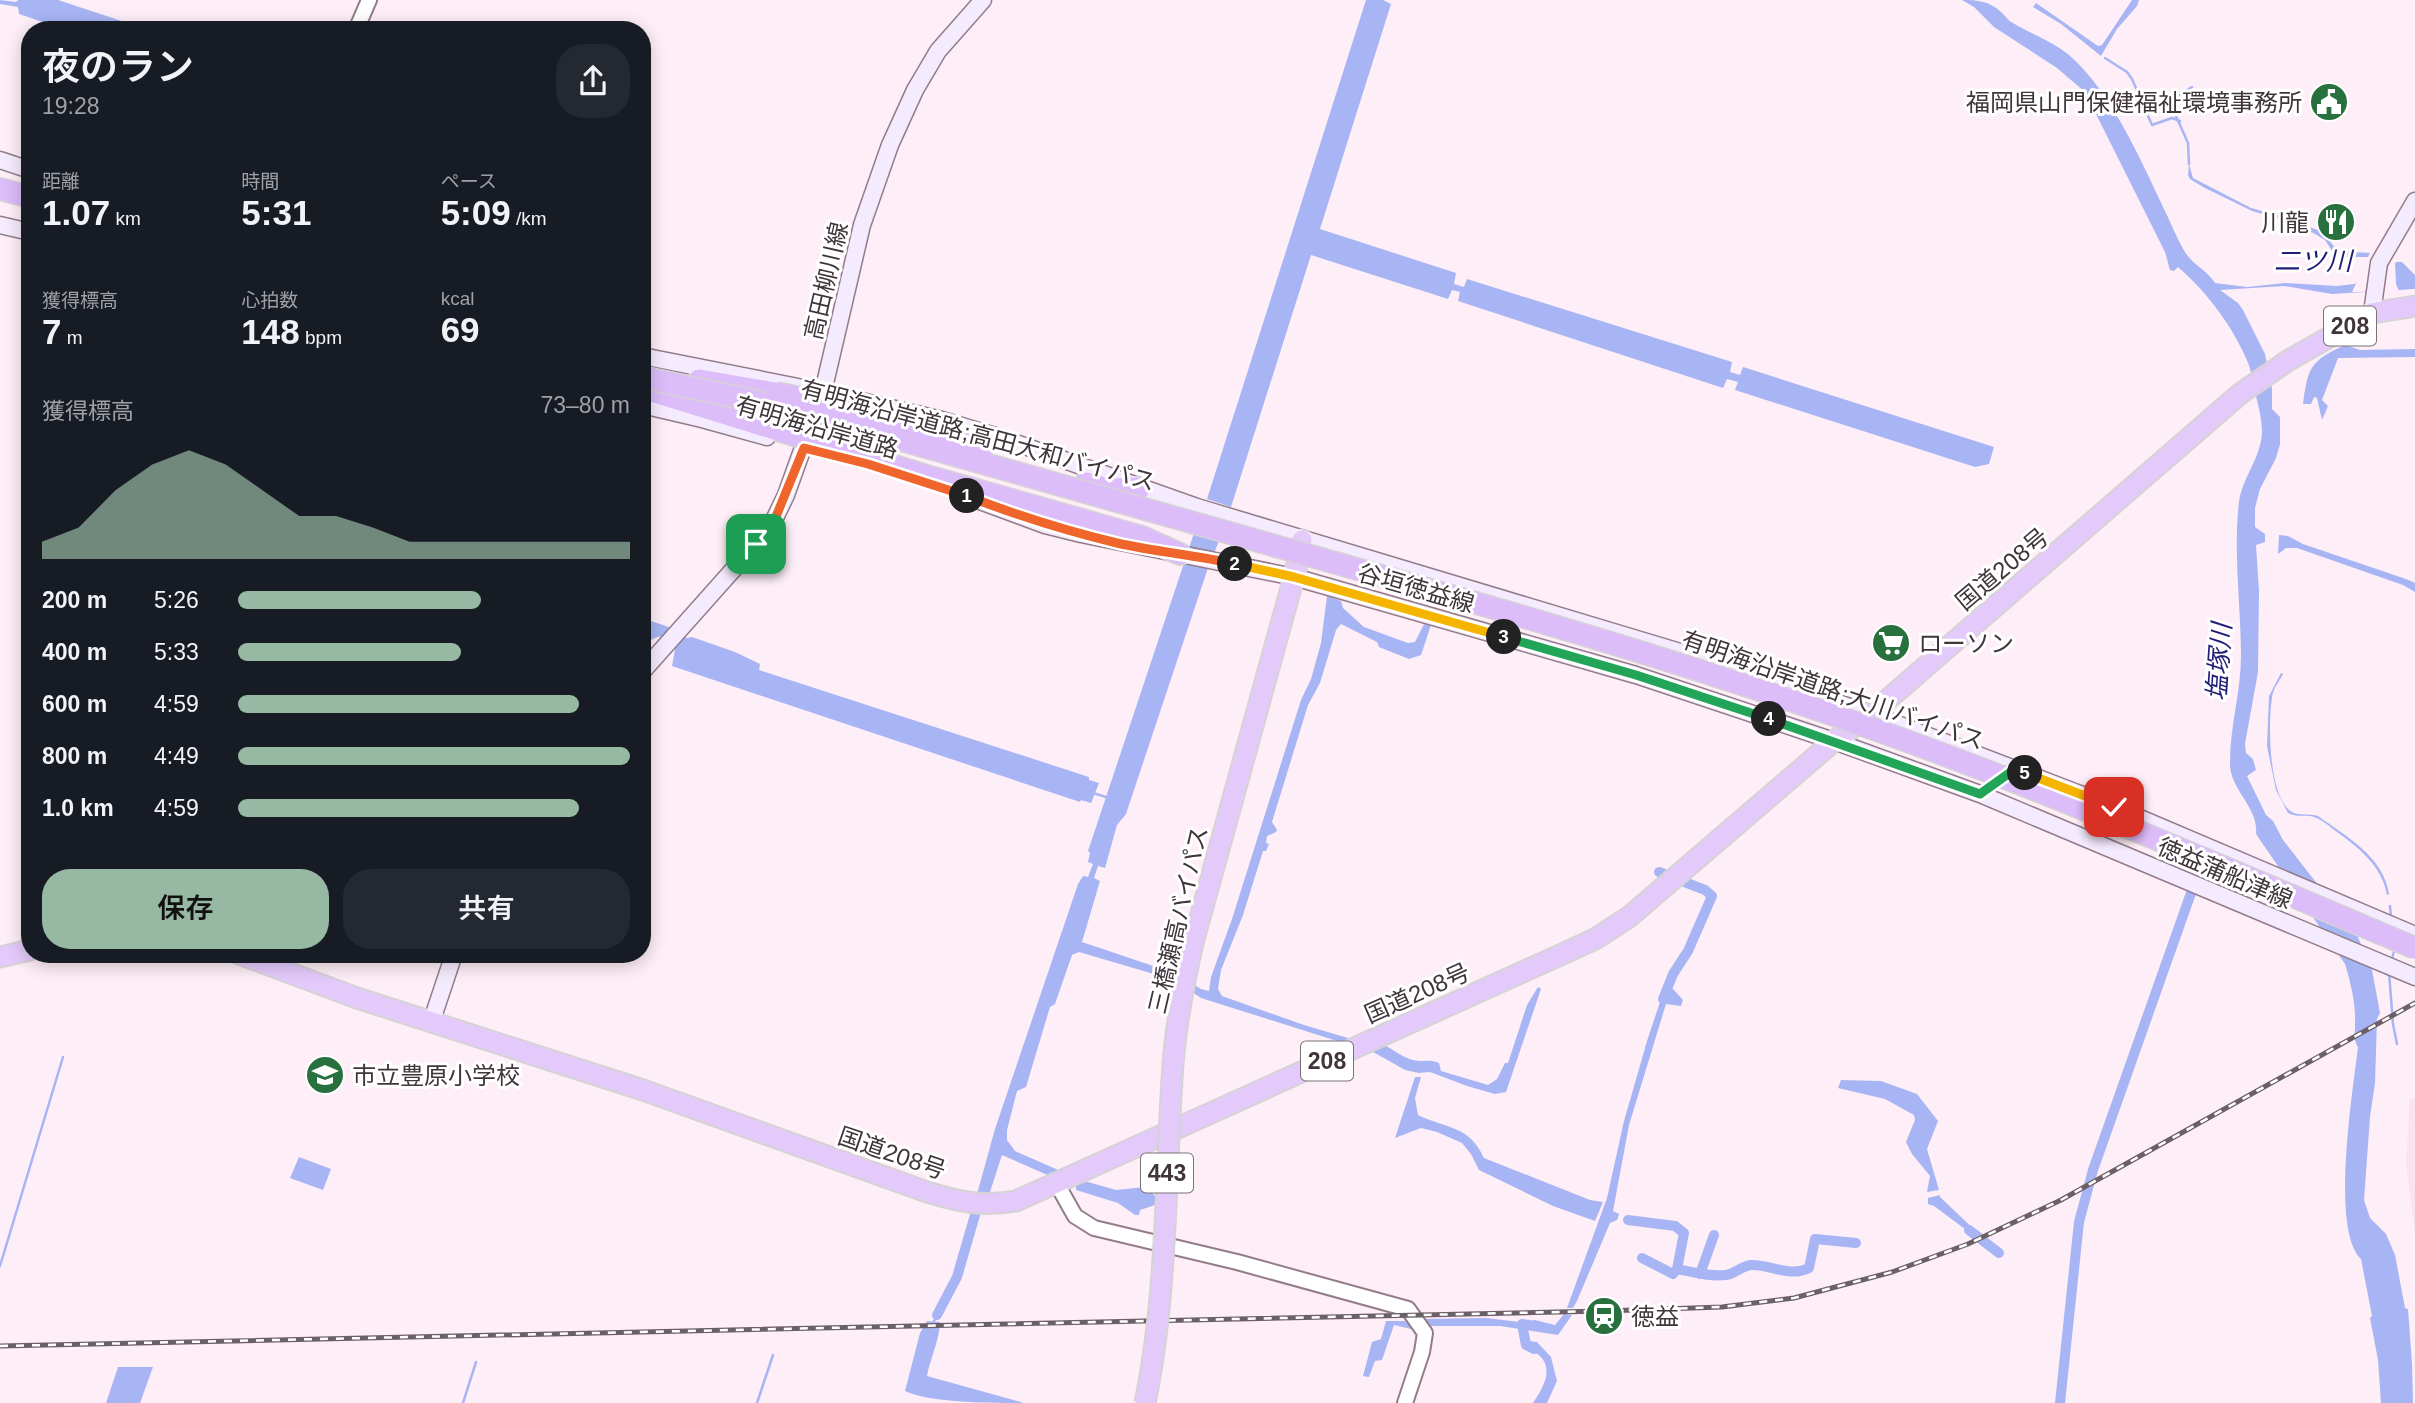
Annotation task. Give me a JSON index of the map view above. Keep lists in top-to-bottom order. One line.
{"streets":{"highway":["208","有明海沿岸道路;高田大和バイパス","国道208号","有明海沿岸道路;大川バイパス","三橋瀬高バイパス","443"],"main road":["高田柳川線","有明海沿岸道路","谷垣徳益線","徳益蒲船津線"]},"crossings":[["高田柳川線","有明海沿岸道路"],["有明海沿岸道路","谷垣徳益線"],["有明海沿岸道路;高田大和バイパス","谷垣徳益線"],["有明海沿岸道路;高田大和バイパス","有明海沿岸道路;大川バイパス"],["有明海沿岸道路;高田大和バイパス","三橋瀬高バイパス"],["国道208号","谷垣徳益線"],["国道208号","徳益蒲船津線"],["谷垣徳益線","有明海沿岸道路;大川バイパス"],["谷垣徳益線","徳益蒲船津線"],["谷垣徳益線","三橋瀬高バイパス"],["有明海沿岸道路;大川バイパス","三橋瀬高バイパス"]],"water":["二ツ川","塩塚川"],"places":{"public building":["福岡県山門保健福祉環境事務所"],"restaurant":["川龍"],"supermarket":["ローソン"],"school or university":["市立豊原小学校"],"station":["徳益"]},"page":{"heading":["夜のラン","19:28"],"stats":[["距離","1.07 km"],["時間","5:31"],["ペース","5:09 /km"],["獲得標高","7 m"],["心拍数","148 bpm"],["kcal","69"]],"chart":["獲得標高","73–80 m"],"pins":["1","2","3","4","5"],"list":[{"name":"200 m","note":"5:26"},{"name":"400 m","note":"5:33"},{"name":"600 m","note":"4:59"},{"name":"800 m","note":"4:49"},{"name":"1.0 km","note":"4:59"}],"buttons":["保存","共有"]}}
